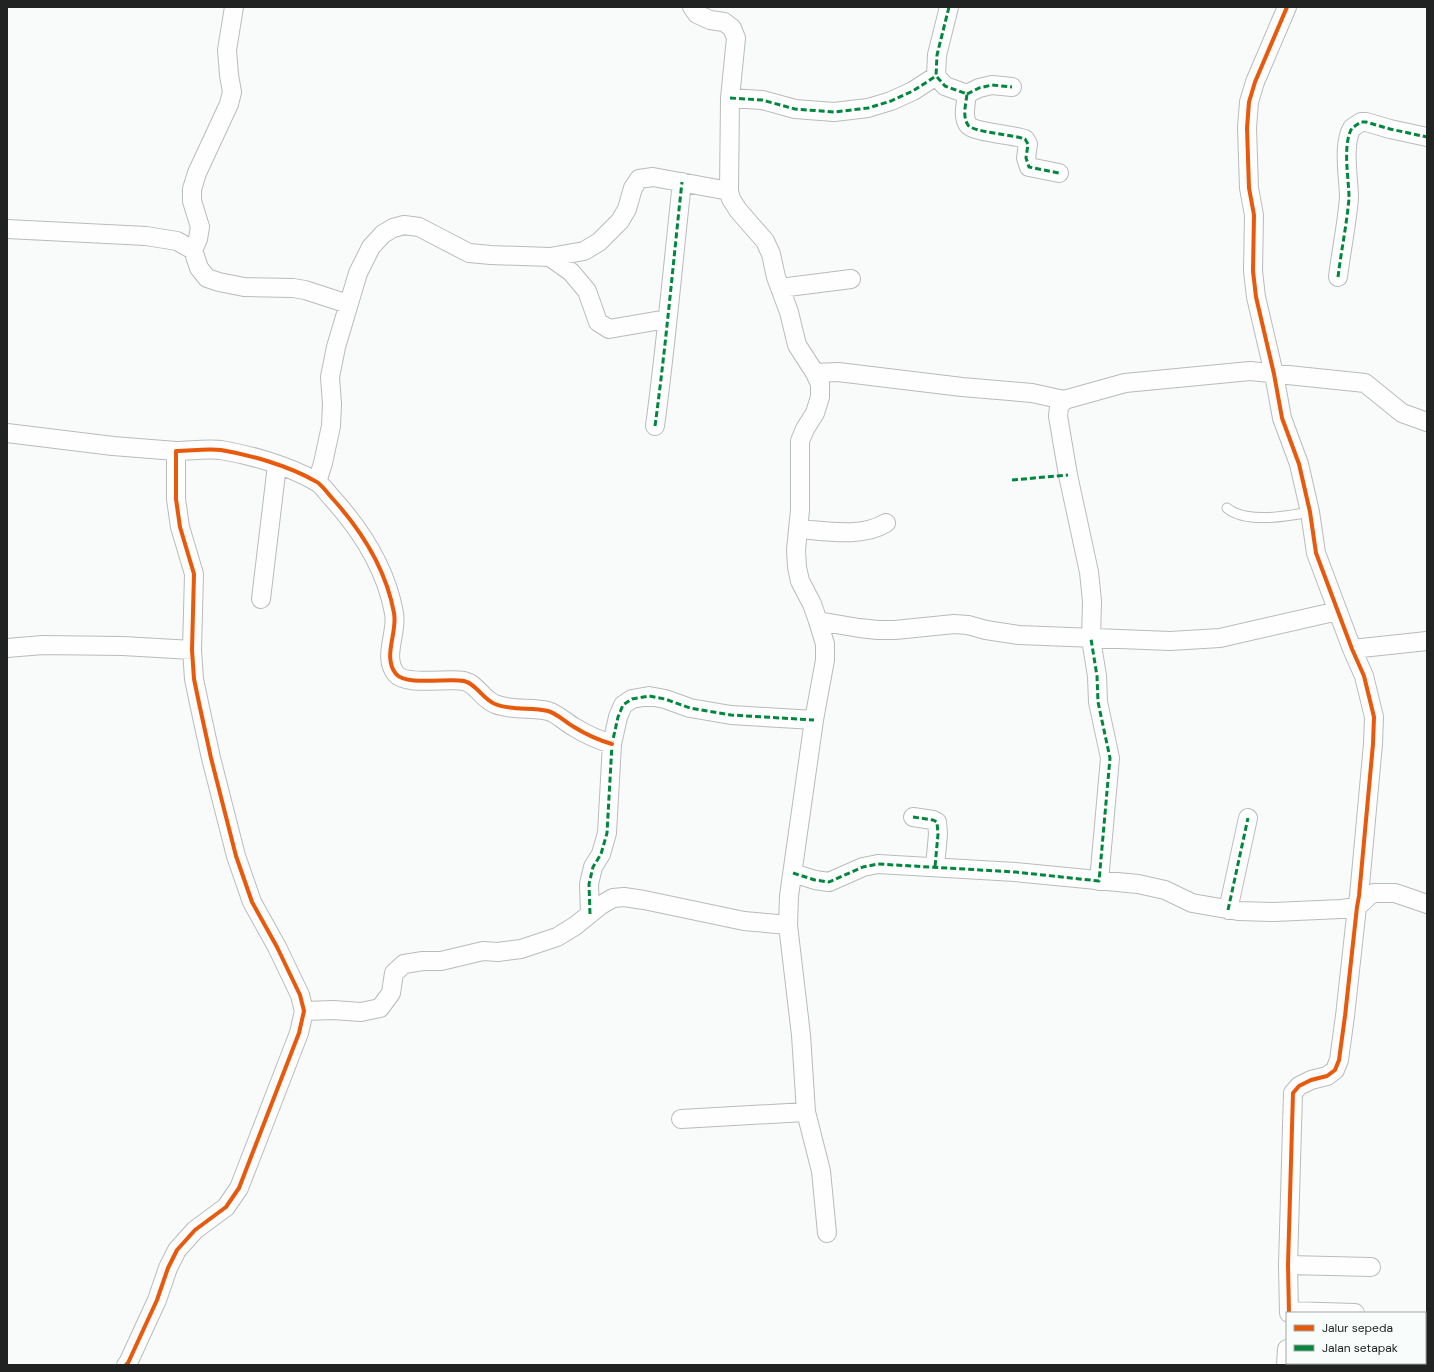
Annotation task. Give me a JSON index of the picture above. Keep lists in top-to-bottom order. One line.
{"legend":["Jalur sepeda","Jalan setapak"]}
